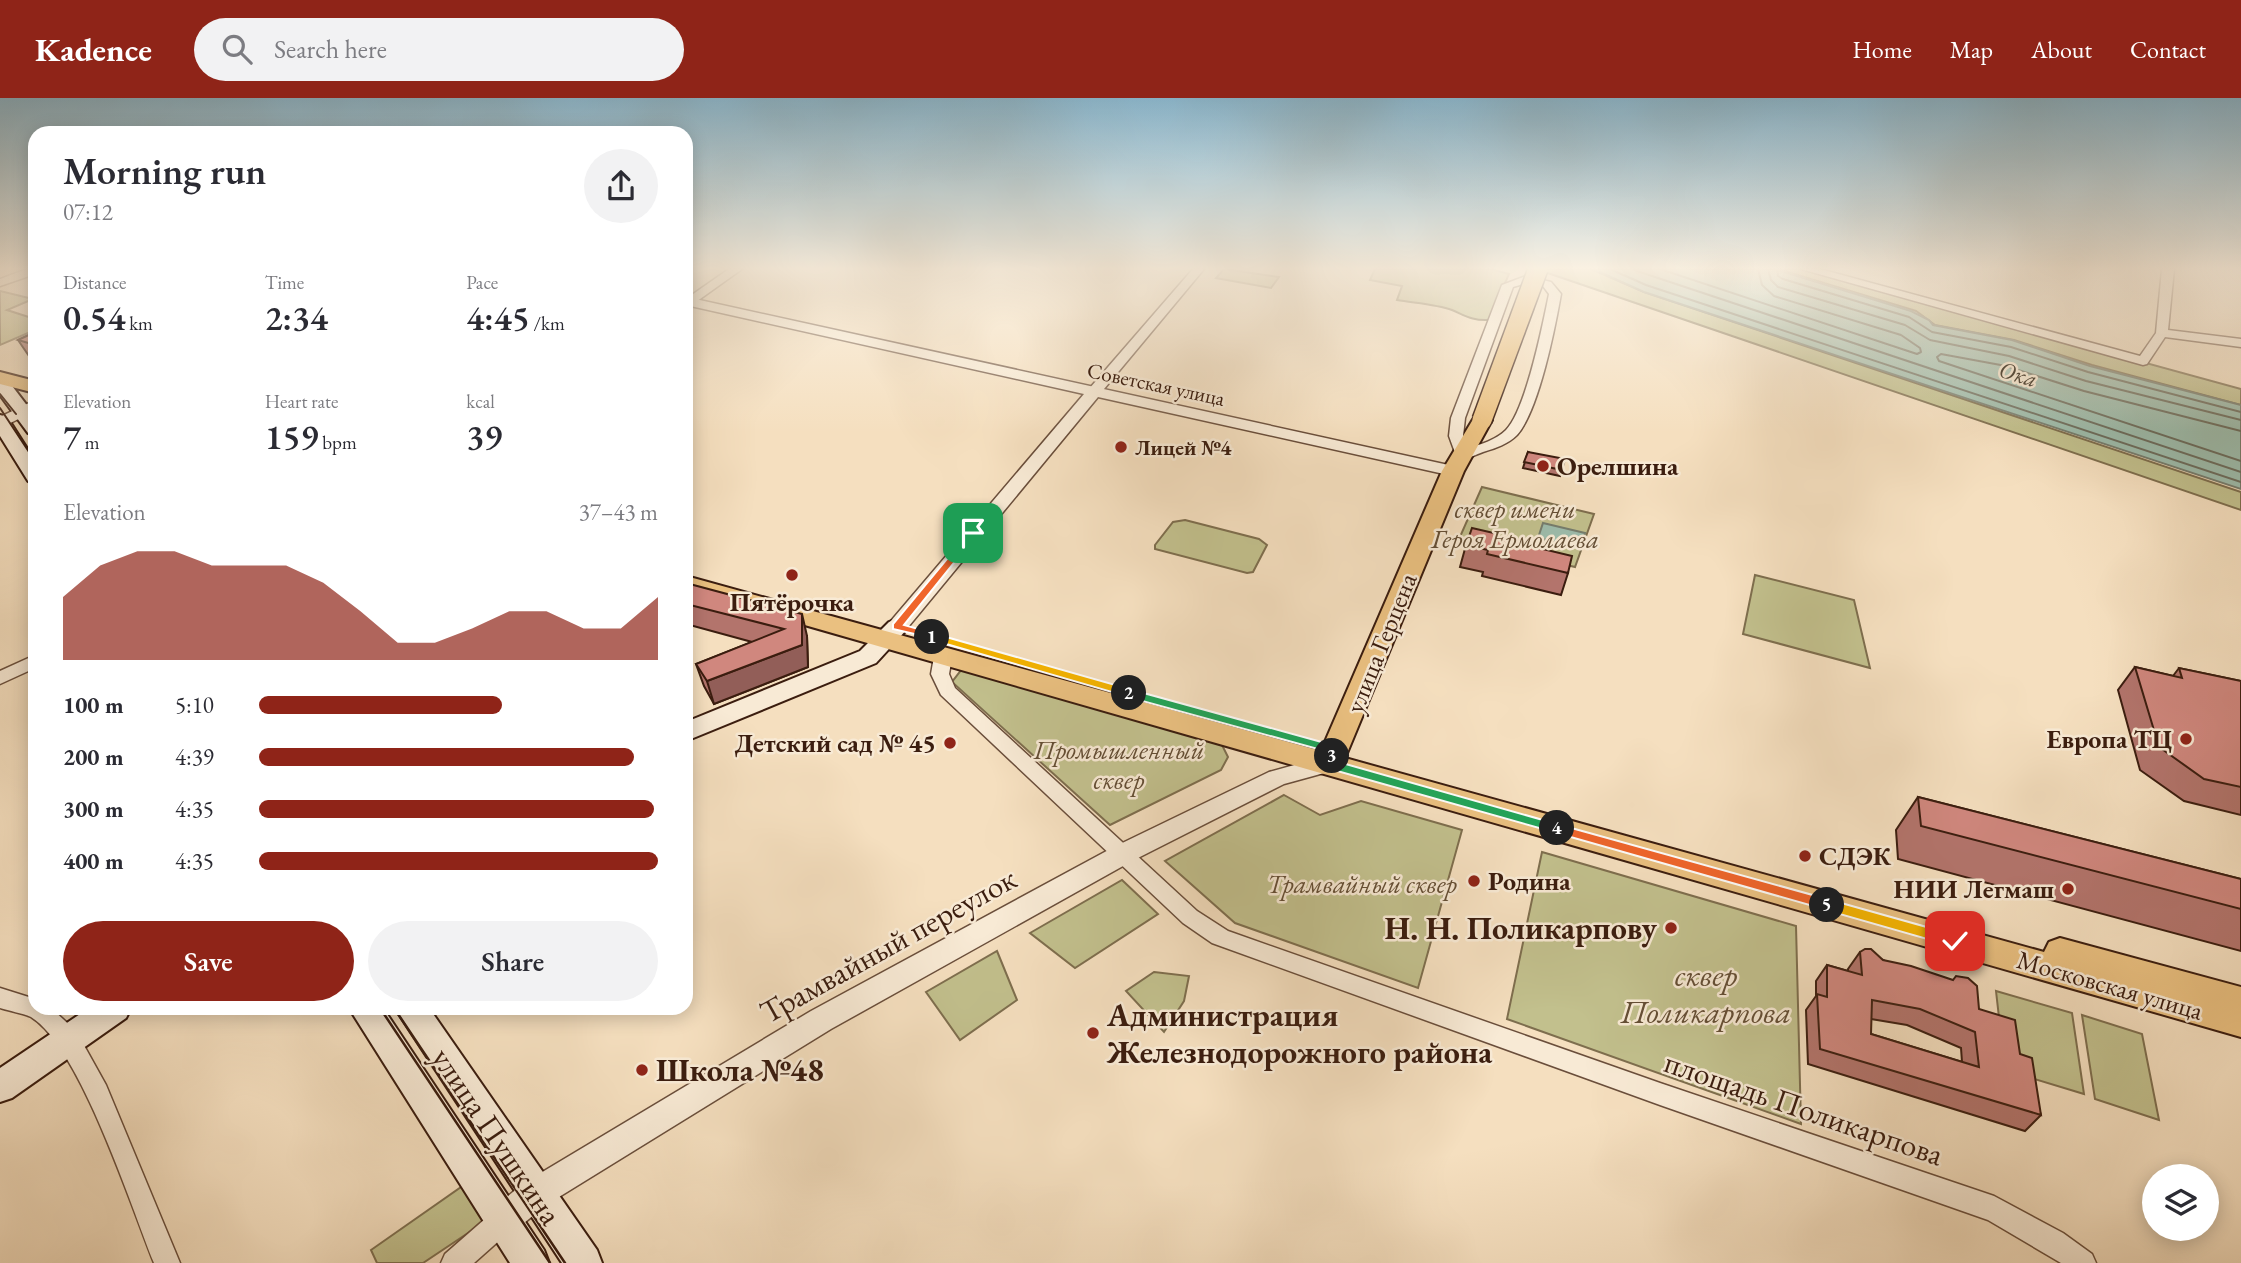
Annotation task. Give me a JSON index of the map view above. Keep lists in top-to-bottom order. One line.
{"streets":{"main road":["улица Герцена","Московская улица","улица Пушкина"],"street":["Советская улица","Трамвайный переулок","площадь Поликарпова"]},"crossings":[["Советская улица","улица Герцена"],["улица Герцена","Трамвайный переулок"],["улица Герцена","Московская улица"],["Трамвайный переулок","Московская улица"],["Трамвайный переулок","площадь Поликарпова"],["Трамвайный переулок","улица Пушкина"],["Московская улица","площадь Поликарпова"]],"water":["Ока"],"parks":["сквер имени Героя Ермолаева","Промышленный сквер","Трамвайный сквер","сквер Поликарпова"],"places":["Лицей №4","Орелшина","Пятёрочка","Европа ТЦ","Детский сад № 45","СДЭК","Родина","НИИ Легмаш","Н. Н. Поликарпову","Администрация Железнодорожного района","Школа №48"],"page":{"header":"Kadence","search":"Search here","nav":["Home","Map","About","Contact"],"heading":["Morning run","07:12"],"stats":[["Distance","0.54 km"],["Time","2:34"],["Pace","4:45 /km"],["Elevation","7 m"],["Heart rate","159 bpm"],["kcal","39"]],"chart":["Elevation","37–43 m"],"pins":["1","2","3","4","5"],"list":[{"name":"100 m","note":"5:10"},{"name":"200 m","note":"4:39"},{"name":"300 m","note":"4:35"},{"name":"400 m","note":"4:35"}],"buttons":["Save","Share"]}}
